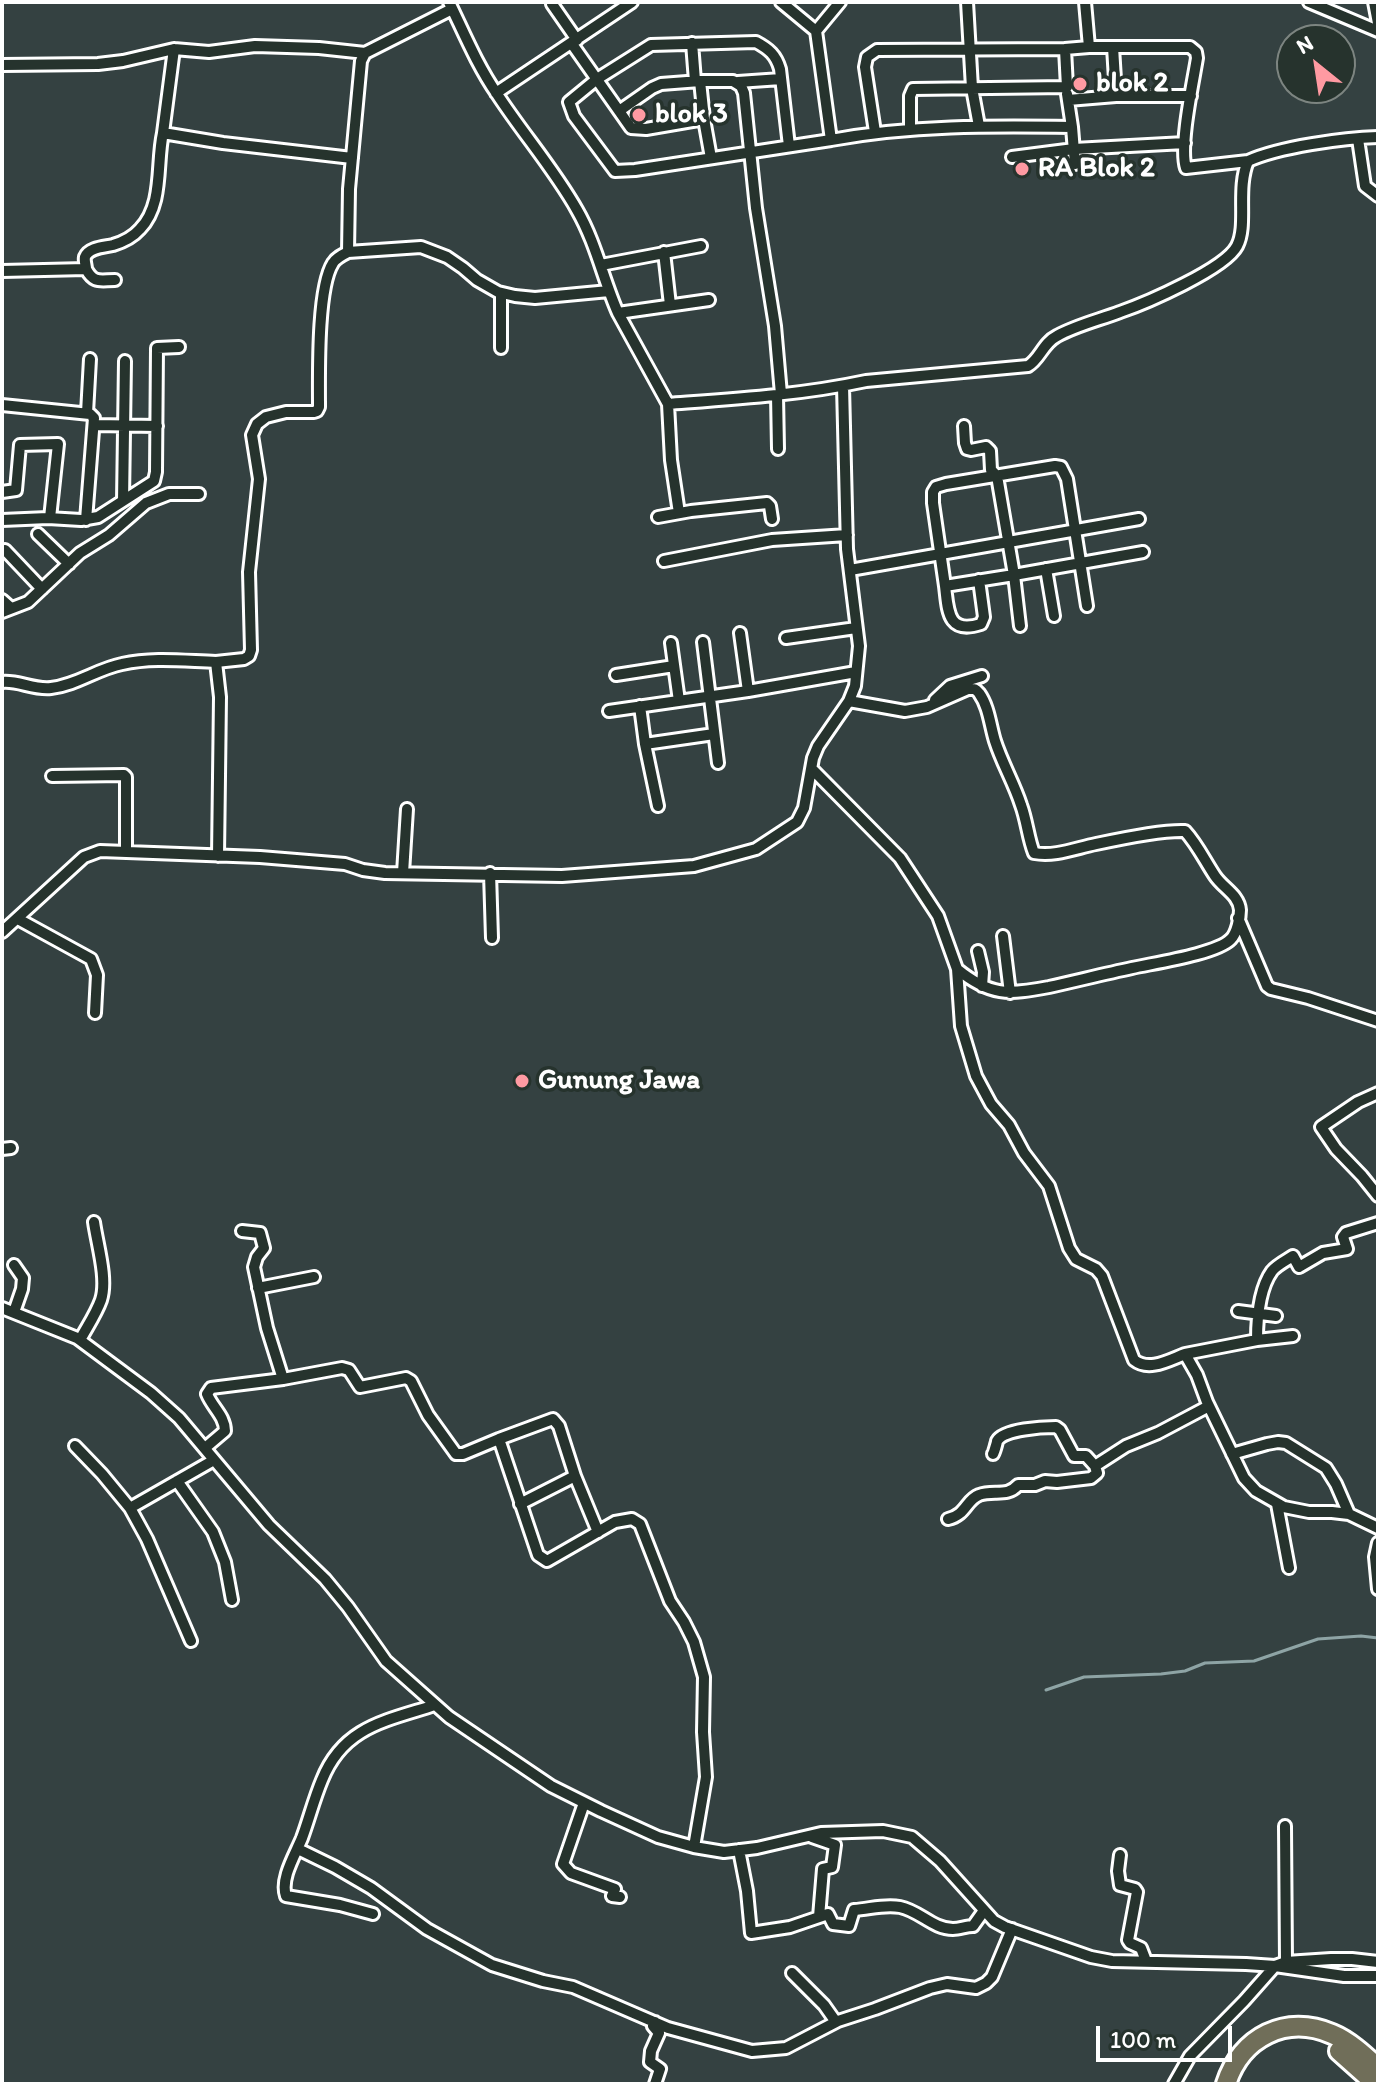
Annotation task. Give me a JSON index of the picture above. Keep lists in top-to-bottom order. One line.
{"places":["blok 2","blok 3","RA Blok 2","Gunung Jawa"],"scale_bar":"100 m","north":"top left"}
